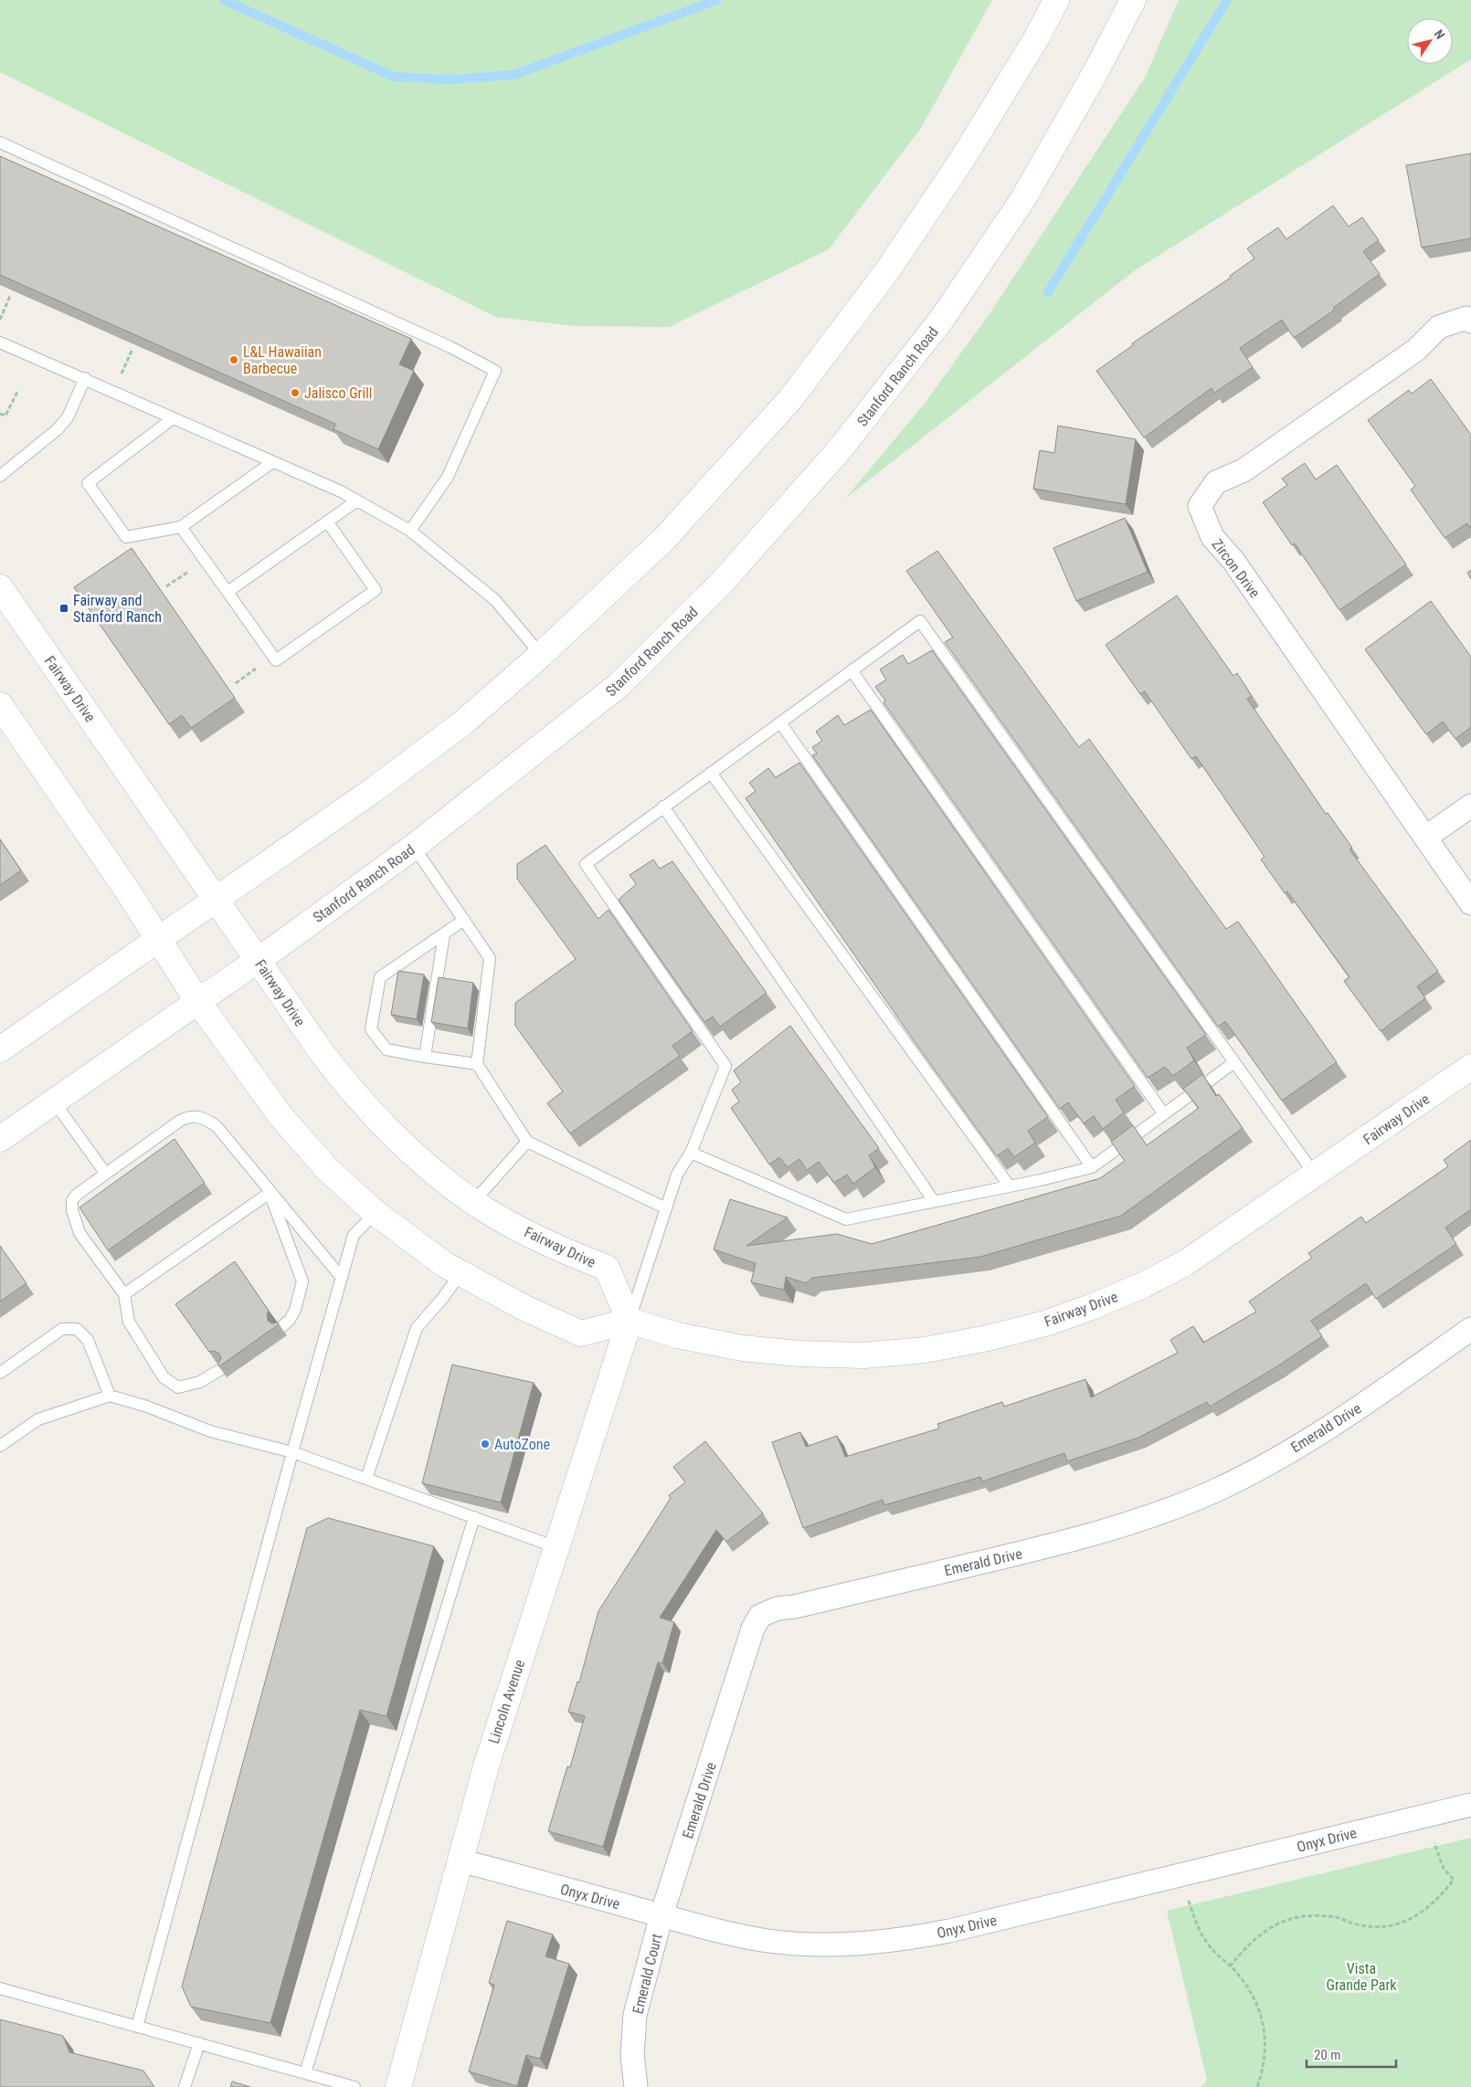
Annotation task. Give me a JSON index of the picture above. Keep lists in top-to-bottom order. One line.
{"streets":{"main road":["Stanford Ranch Road","Fairway Drive","Lincoln Avenue"],"street":["Zircon Drive","Emerald Drive","Onyx Drive","Emerald Court"]},"crossings":[["Stanford Ranch Road","Fairway Drive"],["Fairway Drive","Lincoln Avenue"],["Emerald Drive","Onyx Drive"],["Emerald Drive","Emerald Court"],["Lincoln Avenue","Onyx Drive"],["Onyx Drive","Emerald Court"]],"parks":["Vista Grande Park"],"places":{"other":["L&L Hawaiian Barbecue","Jalisco Grill","AutoZone"],"transit":["Fairway and Stanford Ranch"]},"scale_bar":"20 m","north":"top right"}
